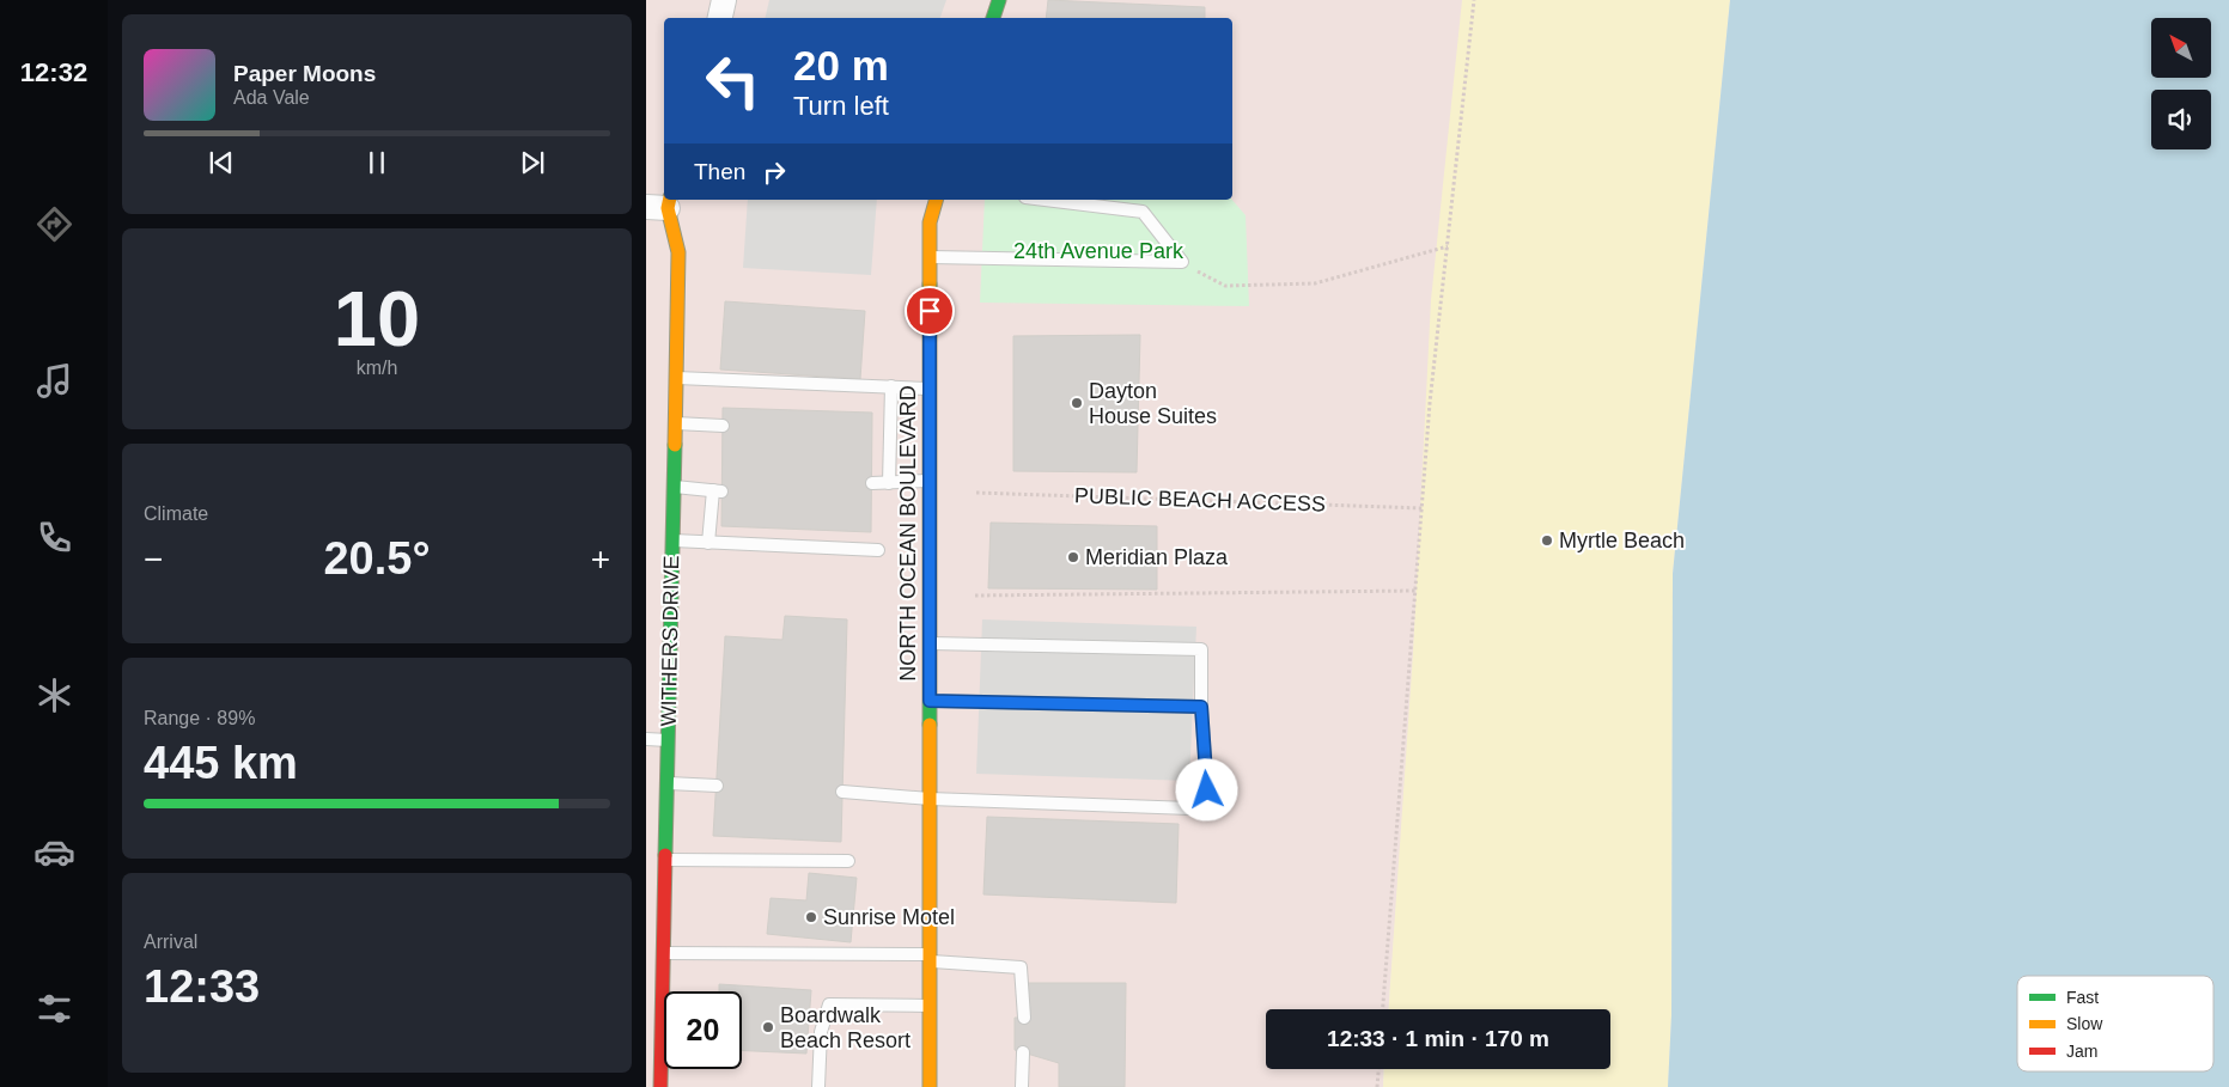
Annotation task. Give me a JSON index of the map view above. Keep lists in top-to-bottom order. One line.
{"streets":{"main road":["NORTH OCEAN BOULEVARD","WITHERS DRIVE"],"path":["PUBLIC BEACH ACCESS"]},"parks":["24th Avenue Park"],"places":["Dayton House Suites","Myrtle Beach","Meridian Plaza","Sunrise Motel","Boardwalk Beach Resort"],"legend":["Fast","Slow","Jam"],"north":"top left","page":{"tabs":"12:32","turn":["20 m","Turn left"],"song":["Paper Moons","Ada Vale"],"then":"Then","tile":[["10","km/h"],"Climate",["Range · 89%","445 km"],["Arrival","12:33"]],"heat":["−","20.5°","+"],"limit":"20","trip":"12:33 · 1 min · 170 m"}}
